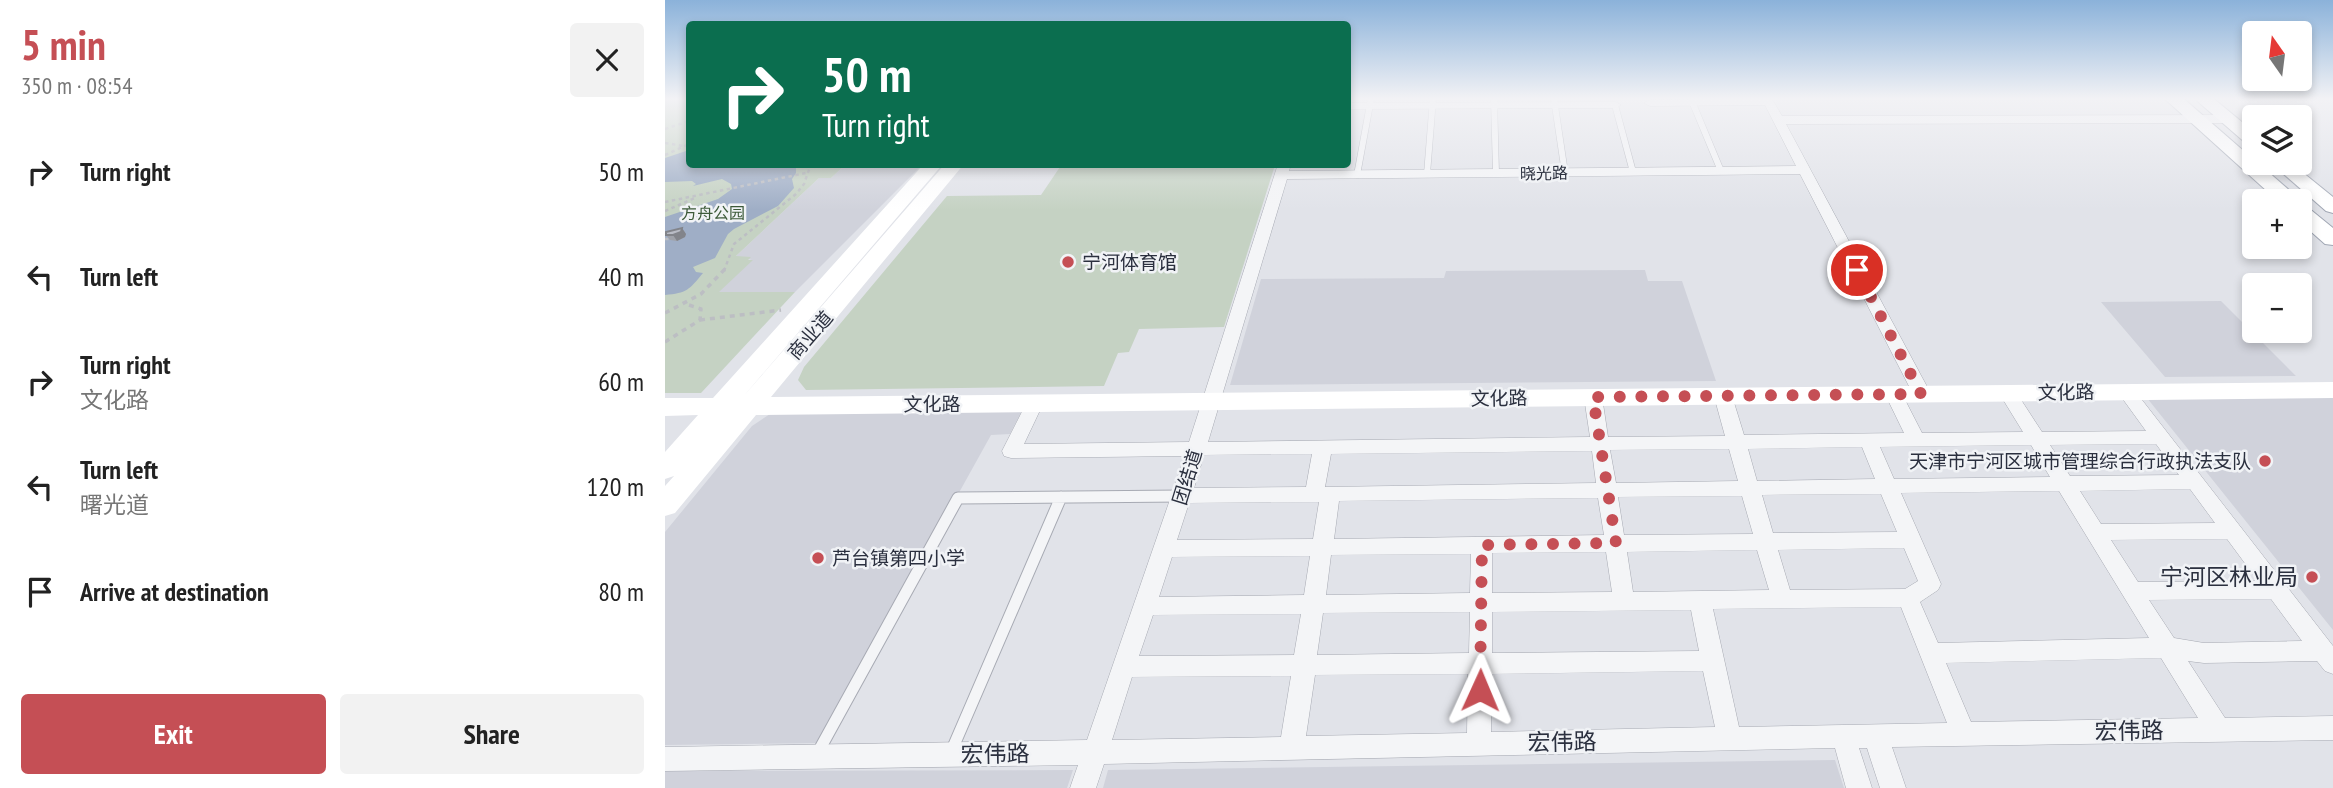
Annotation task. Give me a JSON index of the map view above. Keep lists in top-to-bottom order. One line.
{"streets":{"street":["晓光路","商业道","文化路","团结道","宏伟路"]},"crossings":[["晓光路","团结道"],["商业道","文化路"],["文化路","团结道"],["团结道","宏伟路"]],"parks":["方舟公园"],"places":["宁河体育馆","天津市宁河区城市管理综合行政执法支队","芦台镇第四小学","宁河区林业局"],"north":"top","page":{"heading":["5 min","350 m · 08:54"],"map_buttons":["+","−"],"turn":["50 m","Turn right"],"list":[{"name":"Turn right","value":"50 m"},{"name":"Turn left","value":"40 m"},{"name":"Turn right","note":"文化路","value":"60 m"},{"name":"Turn left","note":"曙光道","value":"120 m"},{"name":"Arrive at destination","value":"80 m"}],"buttons":["Exit","Share"]}}
